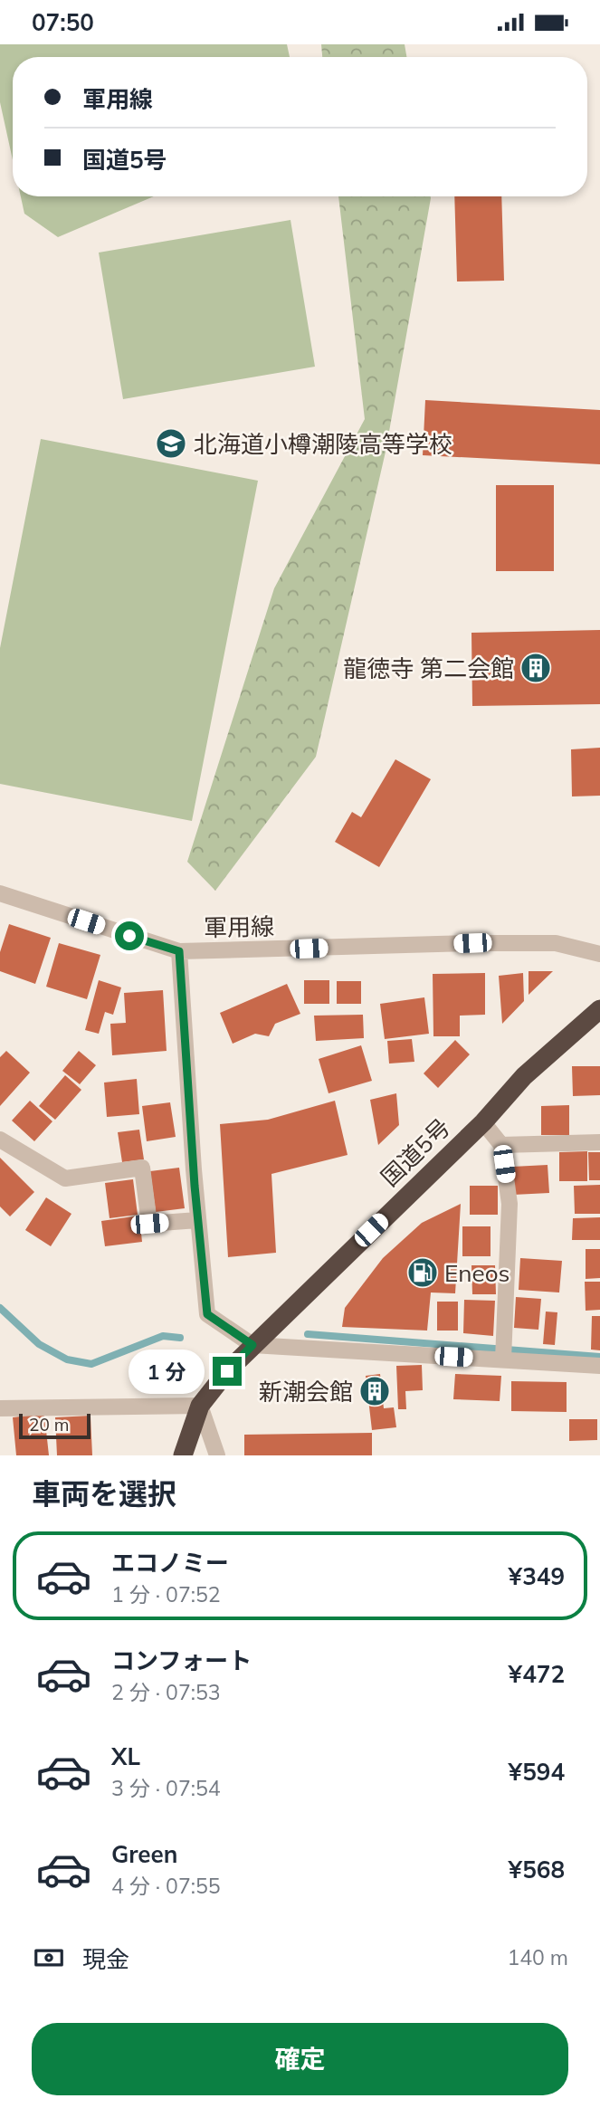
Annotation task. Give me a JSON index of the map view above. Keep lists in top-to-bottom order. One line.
{"streets":{"highway":["国道5号"],"street":["軍用線"]},"places":{"school or university":["北海道小樽潮陵高等学校"],"building":["龍徳寺 第二会館","新潮会館"],"fuel station":["Eneos"]},"scale_bar":"20 m","page":{"status":"07:50","banner":["軍用線","国道5号"],"bubble":"1 分","scale":"20 m","heading":"車両を選択","list":[{"name":"エコノミー","note":"1 分 · 07:52","value":"¥349"},{"name":"コンフォート","note":"2 分 · 07:53","value":"¥472"},{"name":"XL","note":"3 分 · 07:54","value":"¥594"},{"name":"Green","note":"4 分 · 07:55","value":"¥568"}],"pay":["現金","140 m"],"buttons":"確定"}}
